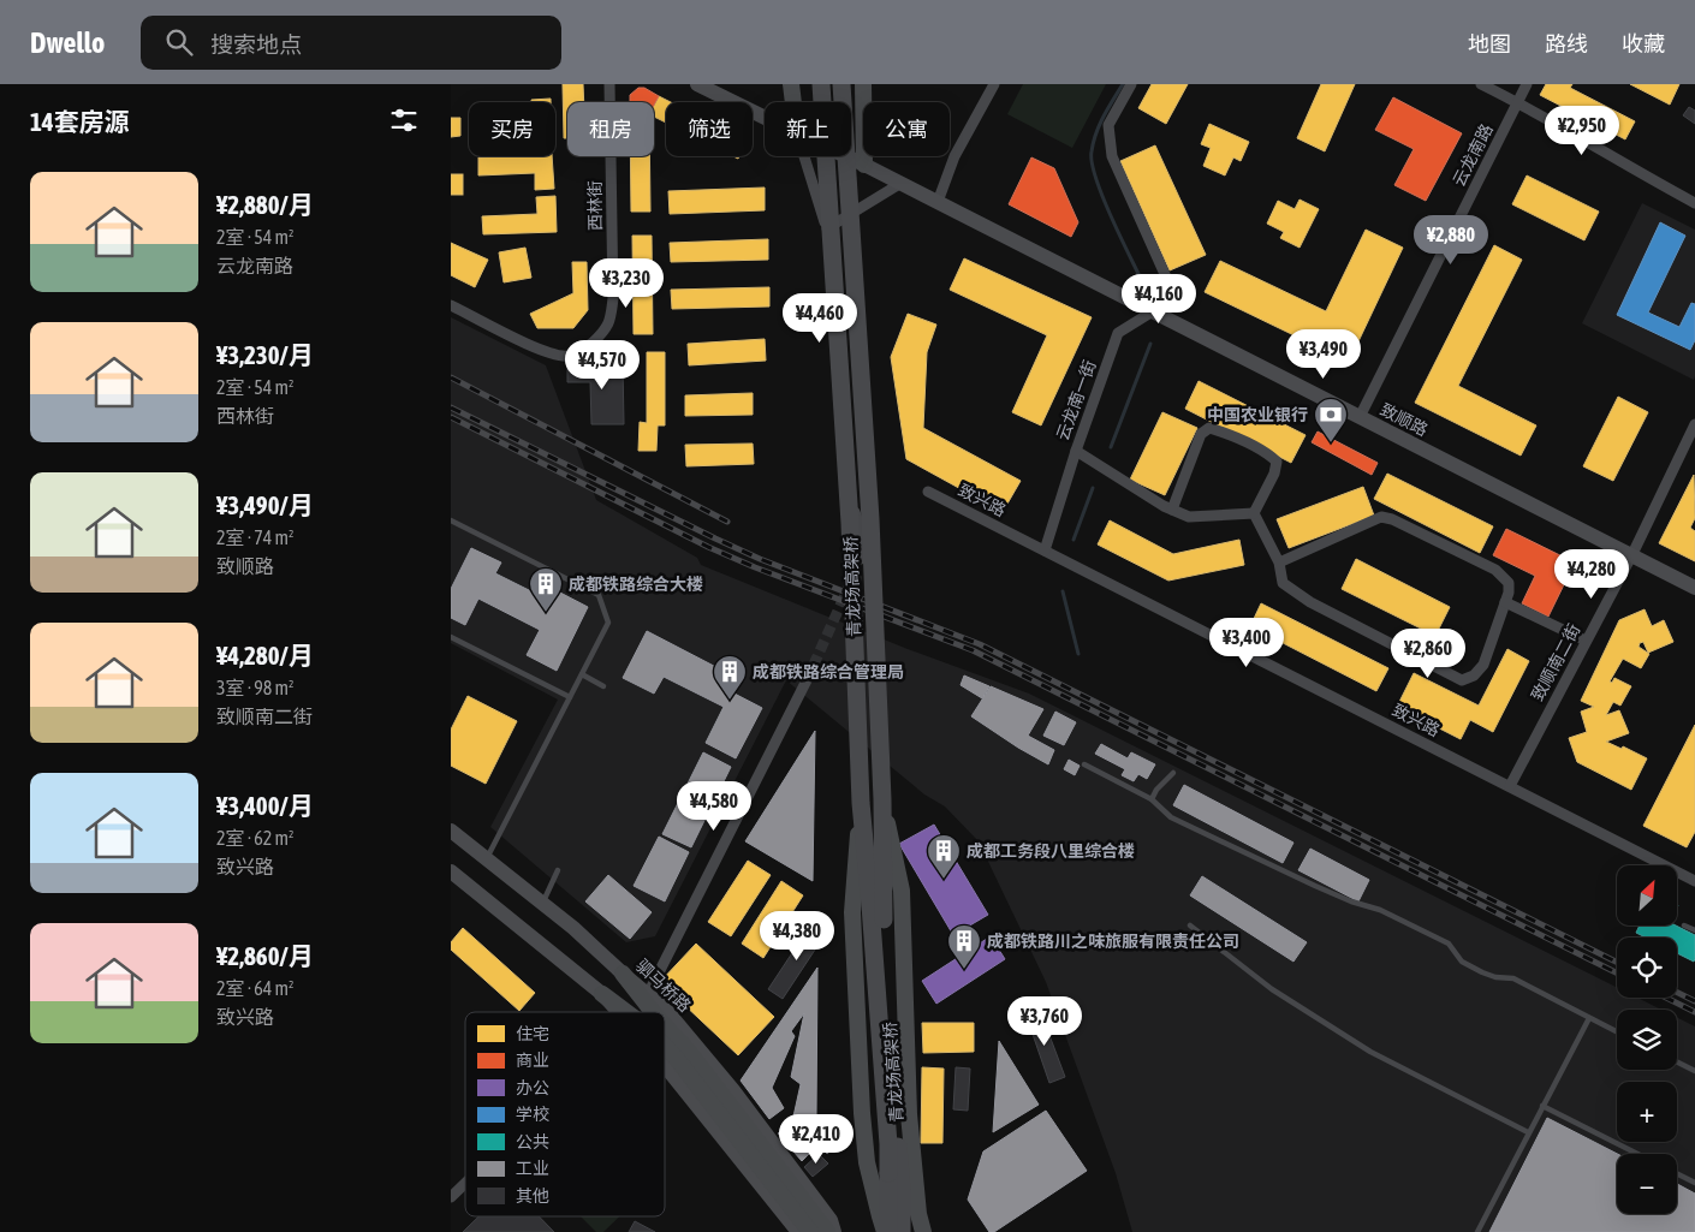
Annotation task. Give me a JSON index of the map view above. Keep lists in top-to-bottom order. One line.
{"streets":{"highway":["青龙场高架桥"],"street":["云龙南路","西林街","云龙南一街","致顺路","致兴路","致顺南二街","驷马桥路"]},"crossings":[["云龙南路","致顺路"],["云龙南一街","致顺路"],["云龙南一街","致兴路"],["致顺路","致顺南二街"],["致兴路","致顺南二街"]],"places":{"bank":["中国农业银行"],"building":["成都铁路综合大楼","成都铁路综合管理局","成都工务段八里综合楼","成都铁路川之味旅服有限责任公司"]},"legend":["住宅","商业","办公","学校","公共","工业","其他"],"north":"top right","page":{"header":"Dwello","search":"搜索地点","nav":["地图","路线","收藏"],"heading":"14套房源","chip":["买房","租房","筛选","新上","公寓"],"price":["¥2,950","¥2,880","¥3,230","¥4,160","¥4,460","¥3,490","¥4,570","¥4,280","¥3,400","¥2,860","¥4,580","¥4,380","¥3,760","¥2,410"],"list":[{"name":"¥2,880/月","note":"2室 · 54 m² · 云龙南路"},{"name":"¥3,230/月","note":"2室 · 54 m² · 西林街"},{"name":"¥3,490/月","note":"2室 · 74 m² · 致顺路"},{"name":"¥4,280/月","note":"3室 · 98 m² · 致顺南二街"},{"name":"¥3,400/月","note":"2室 · 62 m² · 致兴路"},{"name":"¥2,860/月","note":"2室 · 64 m² · 致兴路"}],"map_buttons":["+","−"]}}
